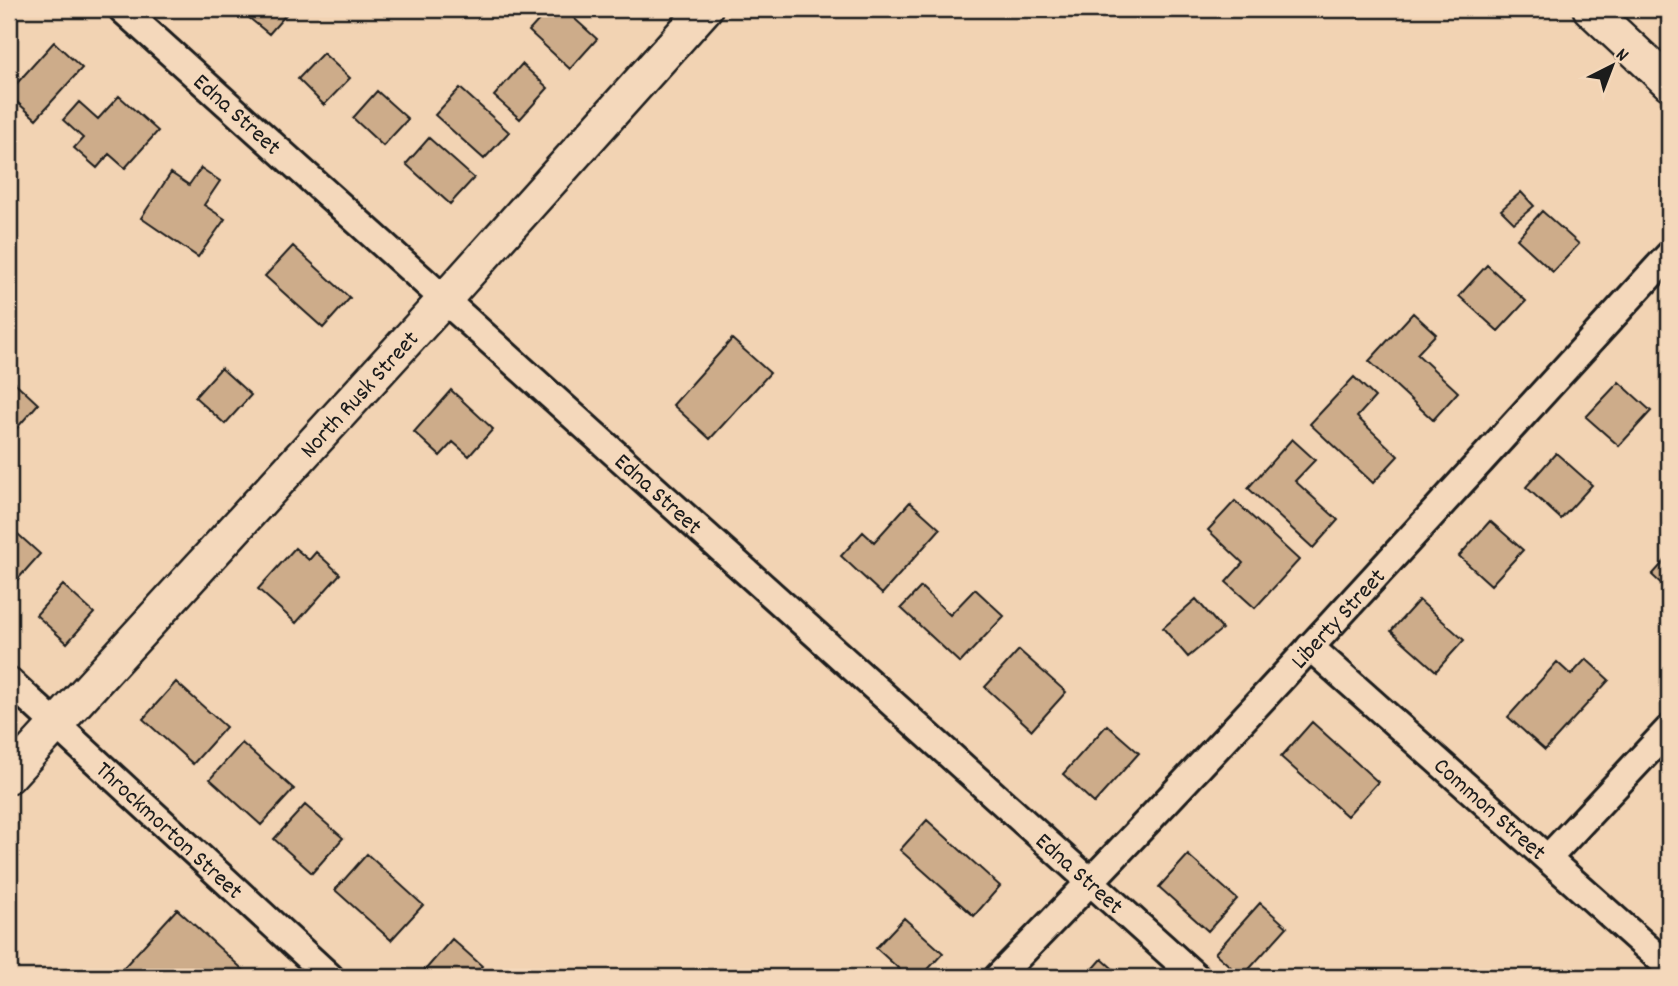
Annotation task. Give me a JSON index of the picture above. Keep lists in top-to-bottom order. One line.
{"streets":{"street":["Edna Street","North Rusk Street","Liberty Street","Common Street","Throckmorton Street"]},"crossings":[["Edna Street","North Rusk Street"],["Edna Street","Liberty Street"],["North Rusk Street","Throckmorton Street"],["Liberty Street","Common Street"]],"north":"top right"}
